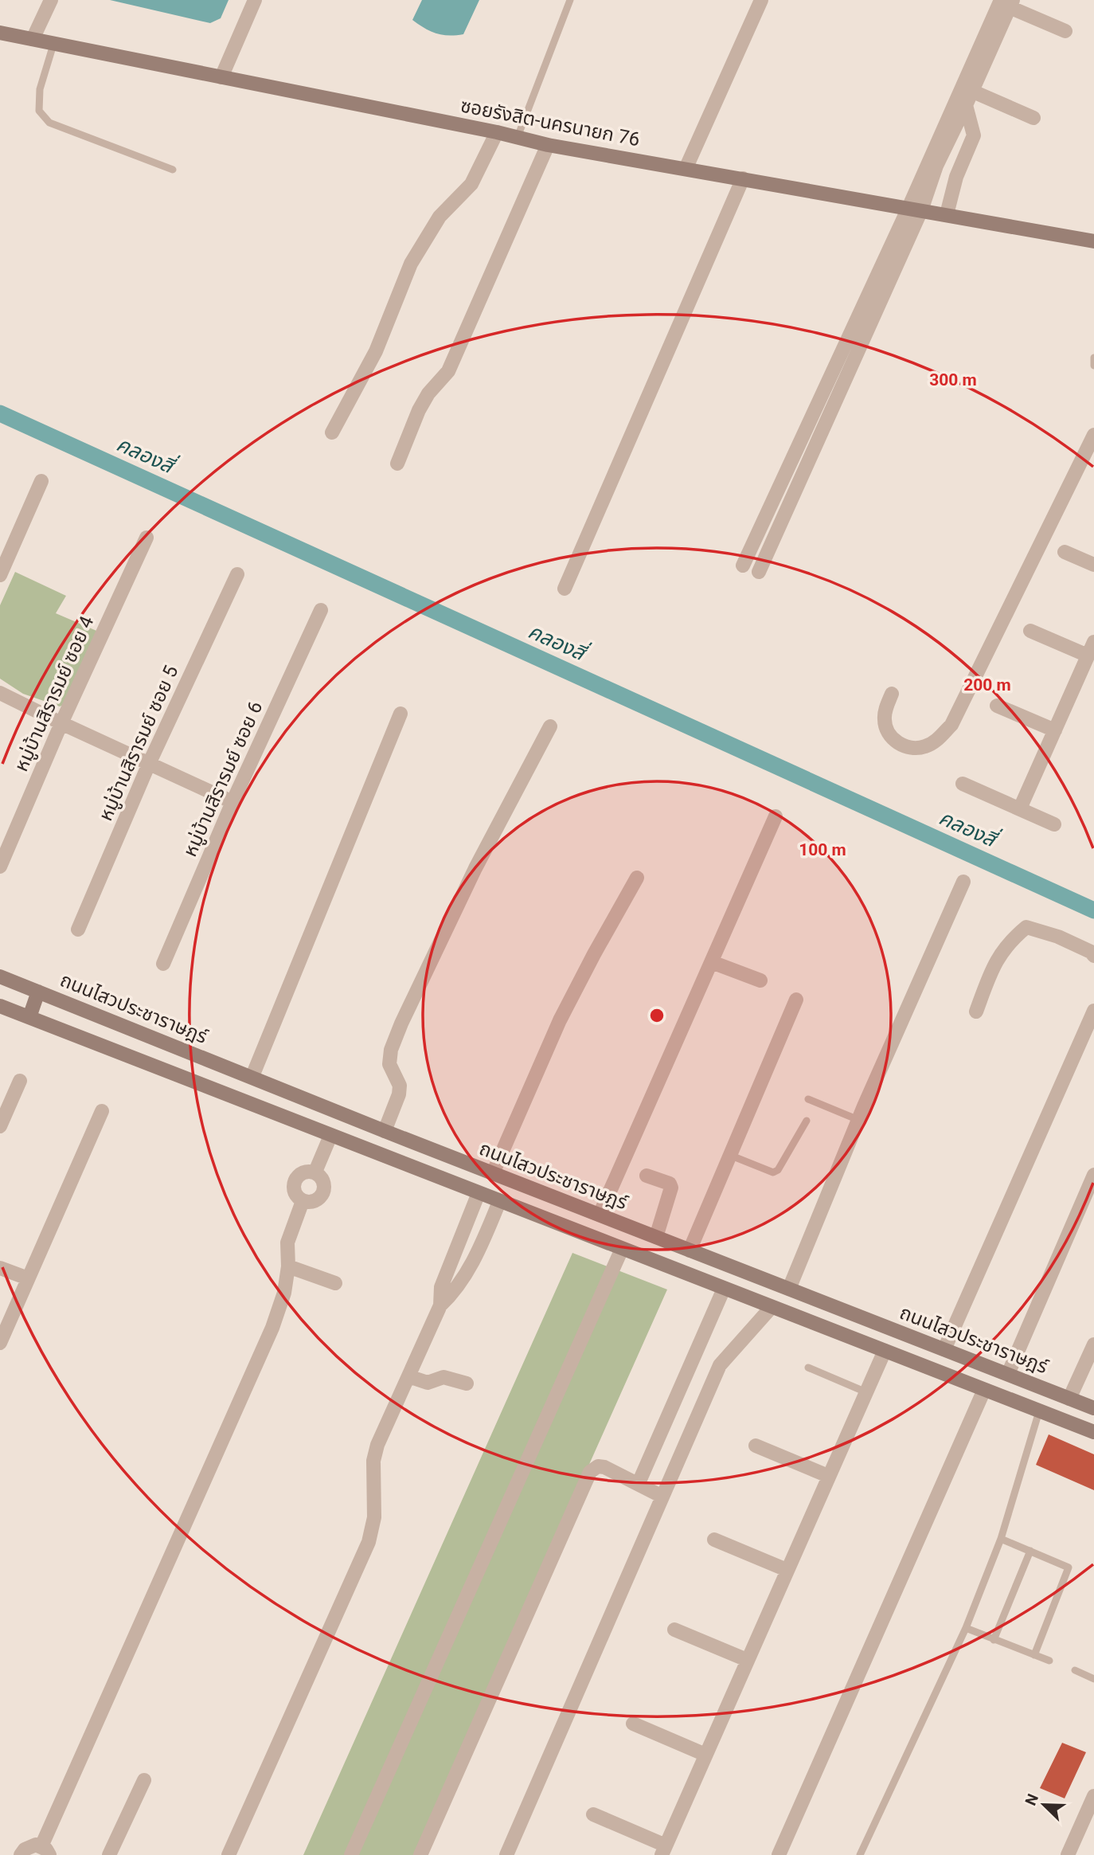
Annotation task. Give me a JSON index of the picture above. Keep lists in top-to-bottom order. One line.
{"streets":{"main road":["ซอยรังสิต-นครนายก 76","ถนนไสวประชาราษฎร์"],"street":["หมู่บ้านสิรารมย์ ซอย 4","หมู่บ้านสิรารมย์ ซอย 5","หมู่บ้านสิรารมย์ ซอย 6"]},"water":["คลองสี่"],"north":"top left","rings":["300 m","200 m","100 m"]}
